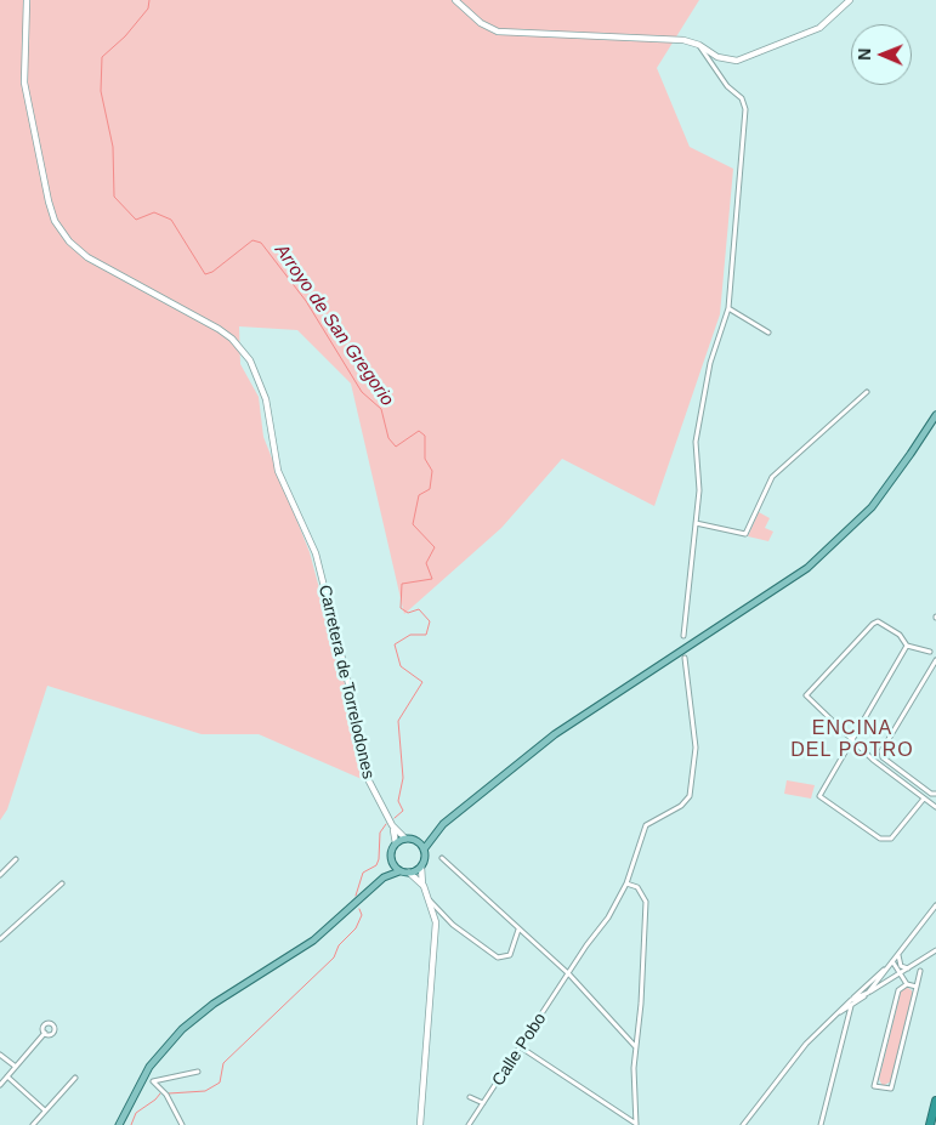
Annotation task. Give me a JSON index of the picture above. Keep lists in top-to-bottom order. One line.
{"streets":{"main road":["Carretera de Torrelodones"],"street":["Calle Pobo"]},"districts":["ENCINA DEL POTRO"],"water":["Arroyo de San Gregorio"],"north":"left"}
